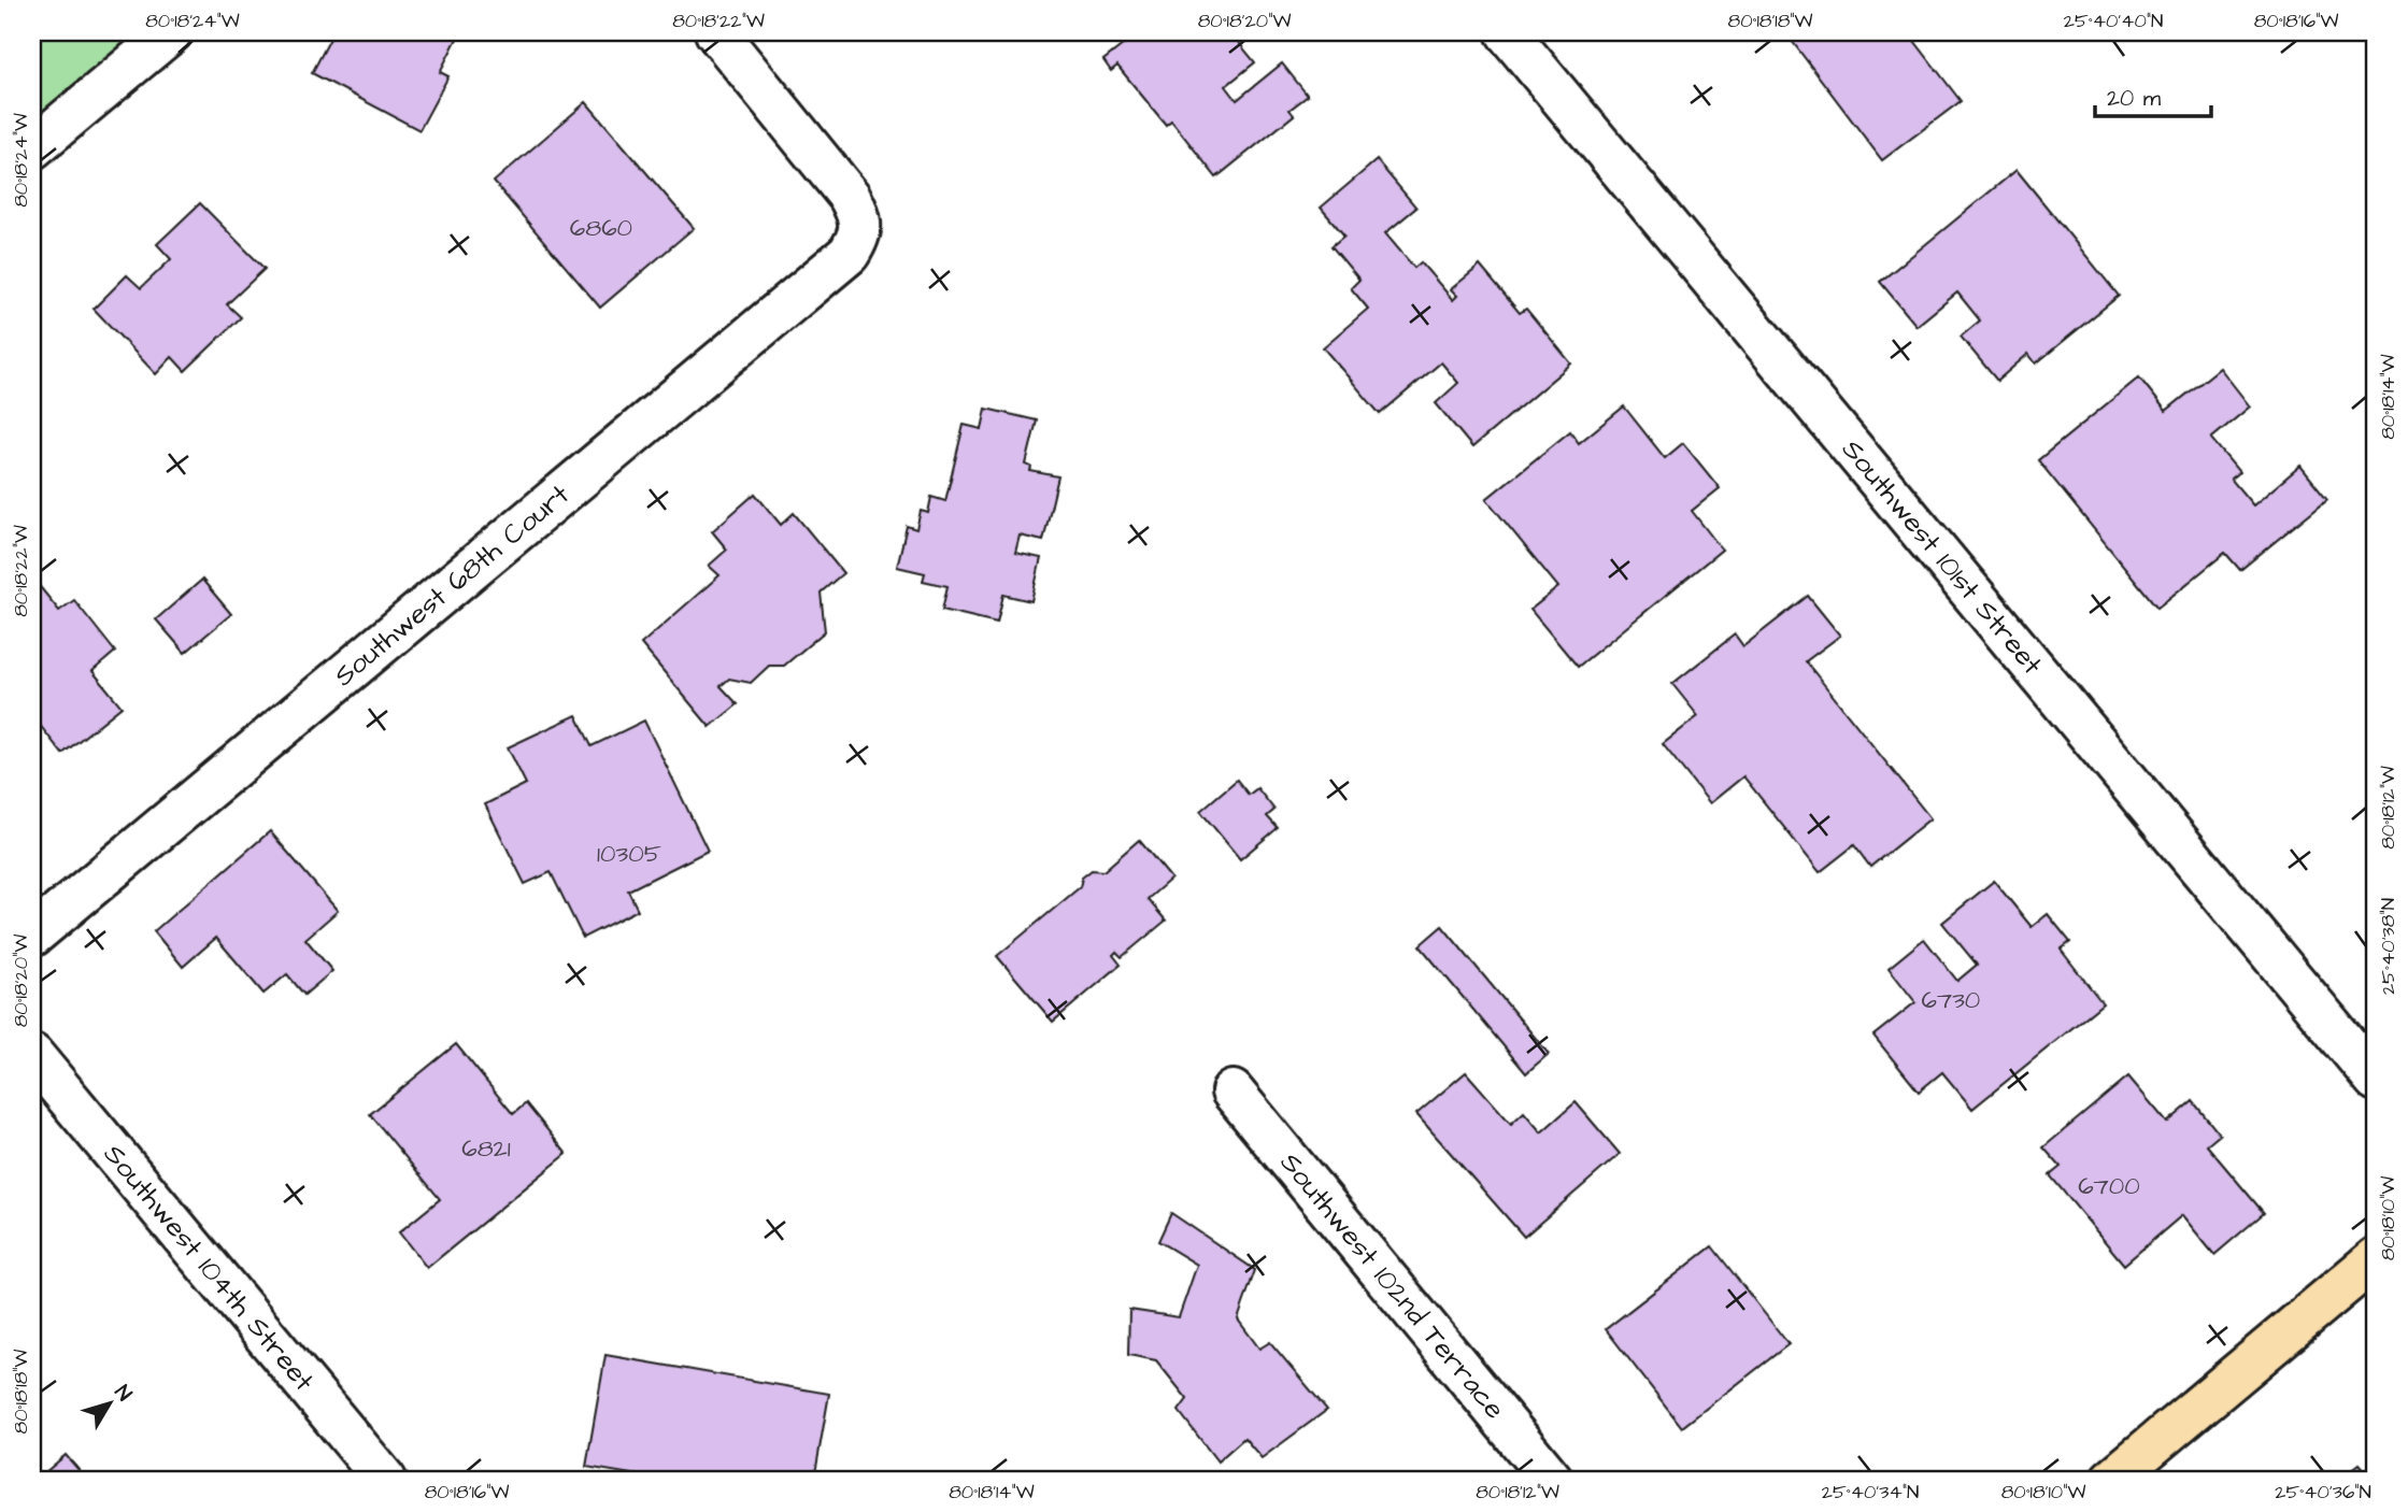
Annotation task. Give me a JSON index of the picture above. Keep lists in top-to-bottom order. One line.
{"streets":{"street":["Southwest 101st Street","Southwest 68th Court","Southwest 104th Street","Southwest 102nd Terrace"]},"house_numbers":["6860","10305","6730","6821","6700"],"scale_bar":"20 m","north":"top right","coordinates":["80°18'24\"W","80°18'22\"W","80°18'20\"W","80°18'18\"W","25°40'40\"N","80°18'16\"W","80°18'14\"W","80°18'12\"W","25°40'38\"N","80°18'10\"W","25°40'34\"N","25°40'36\"N"]}
